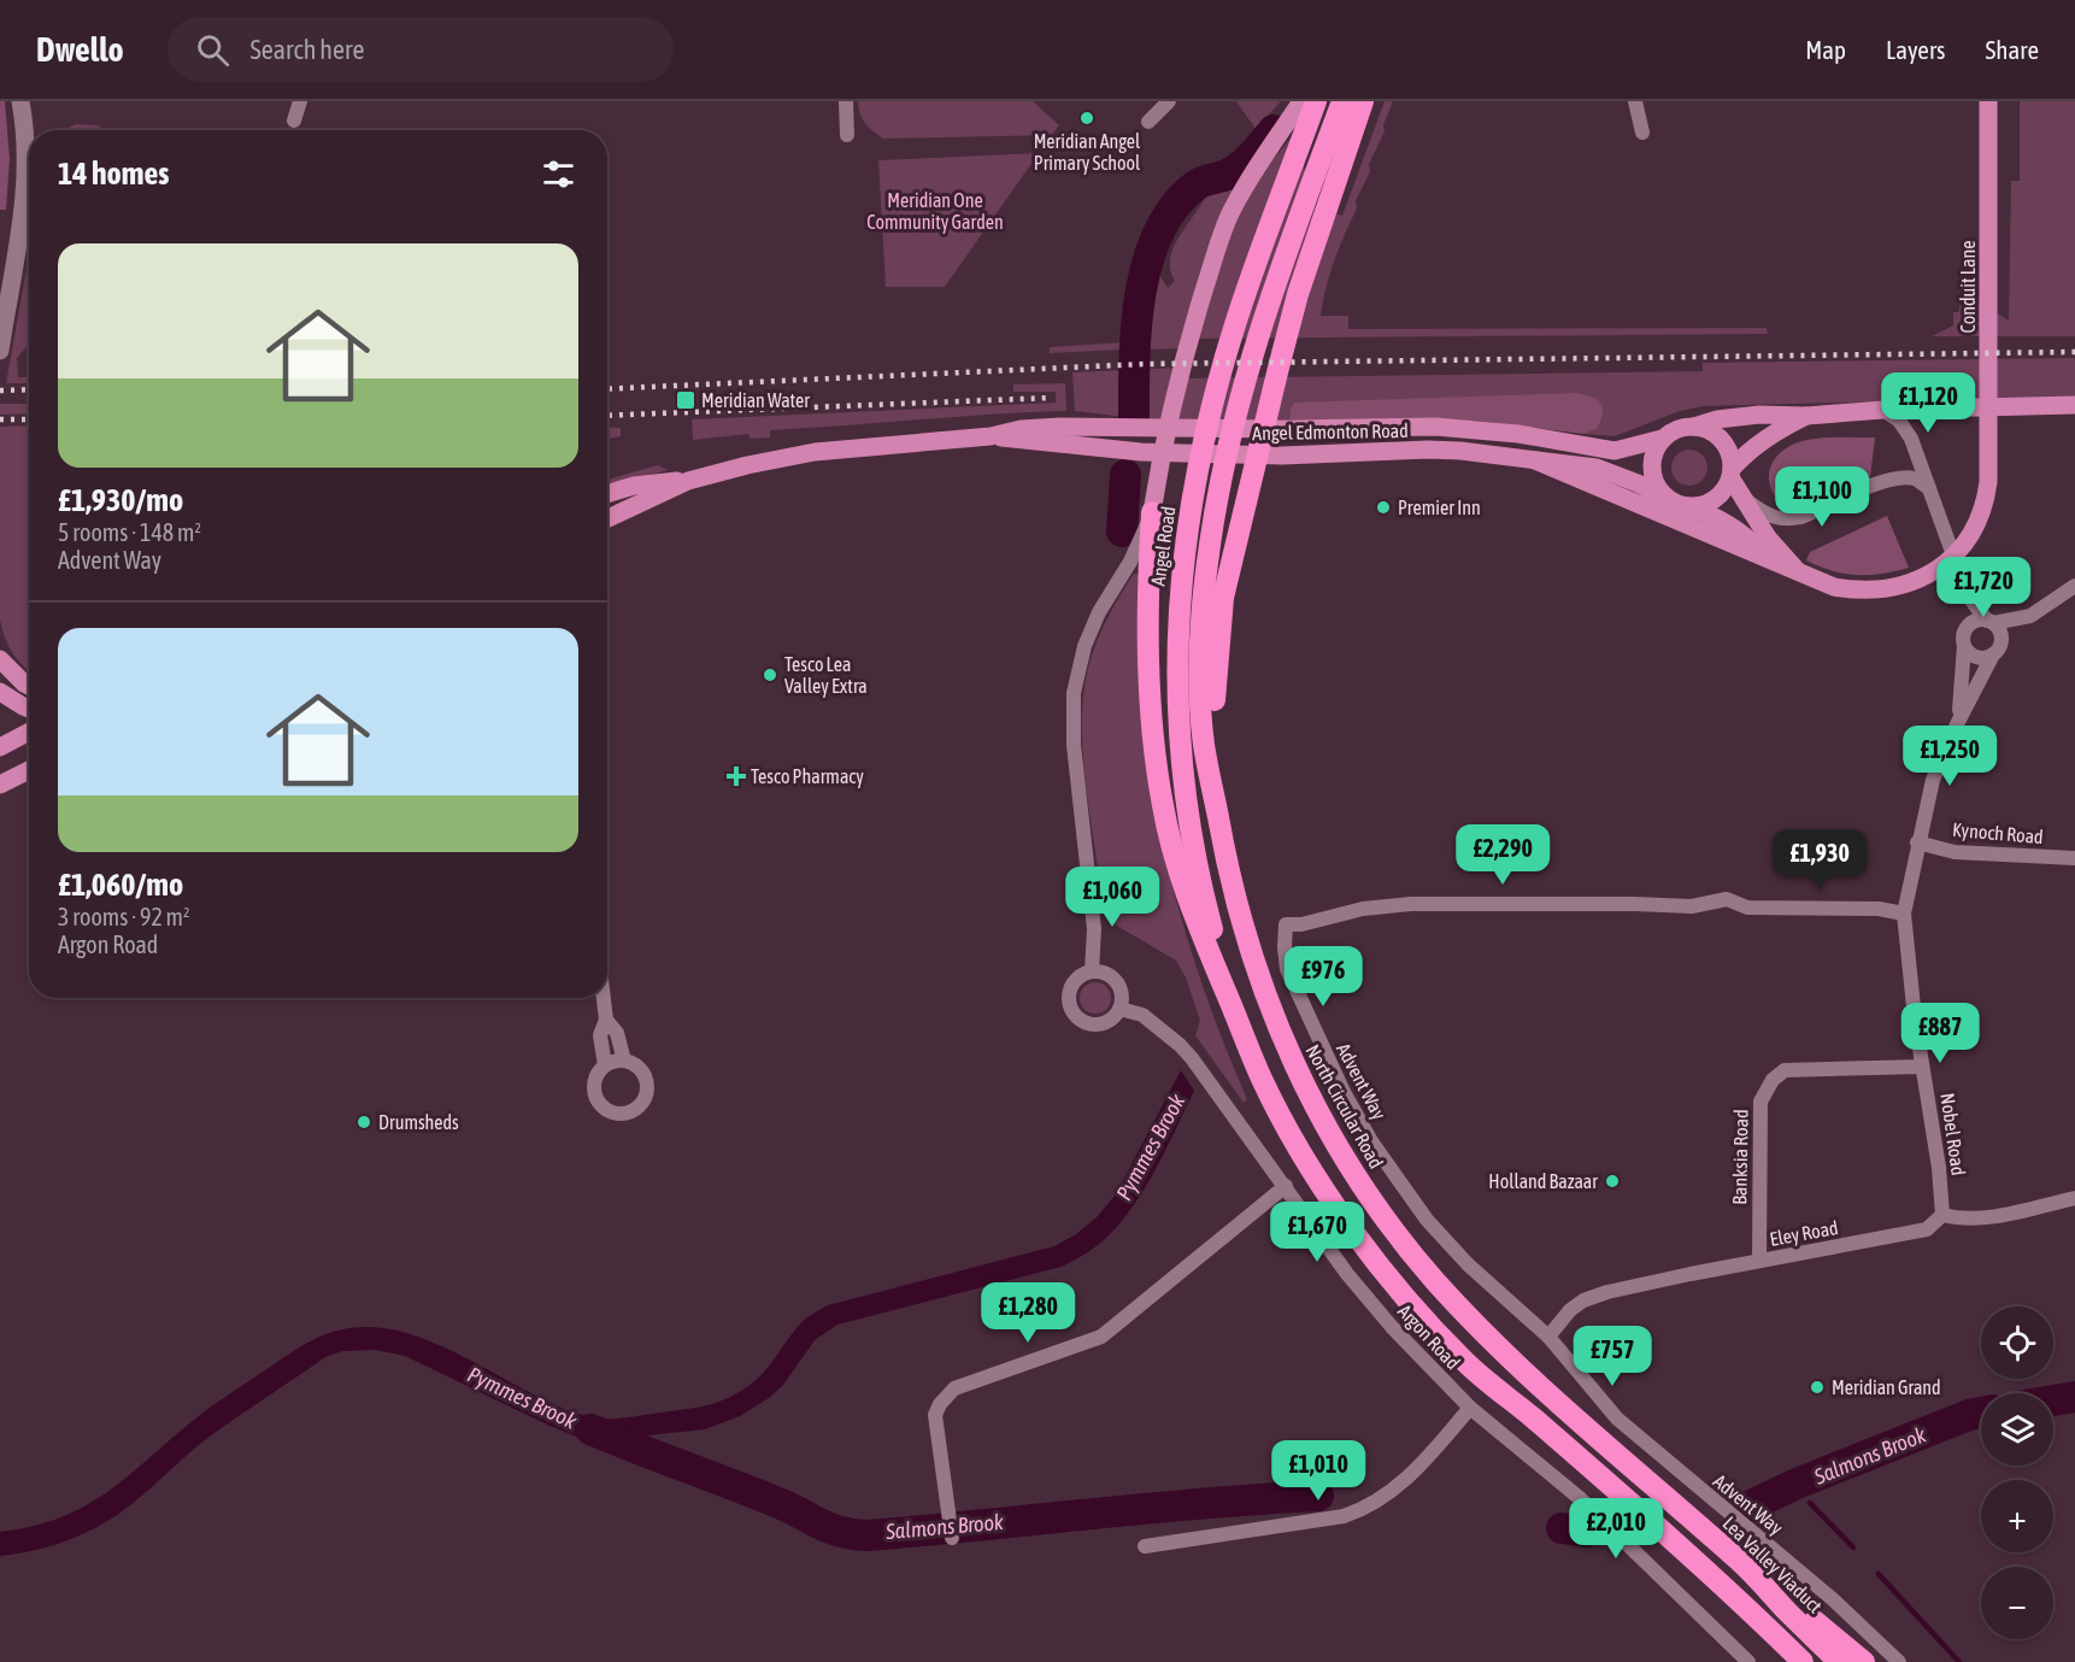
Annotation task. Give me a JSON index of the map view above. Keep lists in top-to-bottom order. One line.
{"streets":{"highway":["Angel Road","North Circular Road","Lea Valley Viaduct"],"main road":["Conduit Lane","Angel Edmonton Road"],"street":["Kynoch Road","Advent Way","Nobel Road","Banksia Road","Eley Road","Argon Road"]},"crossings":[["Conduit Lane","Angel Edmonton Road"],["Kynoch Road","Nobel Road"],["Advent Way","Nobel Road"],["Advent Way","Eley Road"],["North Circular Road","Lea Valley Viaduct"],["Nobel Road","Banksia Road"],["Nobel Road","Eley Road"],["Banksia Road","Eley Road"]],"water":["Pymmes Brook","Salmons Brook"],"parks":["Meridian One Community Garden"],"places":{"other":["Meridian Angel Primary School","Premier Inn","Tesco Lea Valley Extra","Drumsheds","Holland Bazaar","Meridian Grand"],"transit":["Meridian Water"],"health":["Tesco Pharmacy"]},"page":{"header":"Dwello","search":"Search here","nav":["Map","Layers","Share"],"heading":"14 homes","list":[{"name":"£1,930/mo","note":"5 rooms · 148 m² · Advent Way"},{"name":"£1,060/mo","note":"3 rooms · 92 m² · Argon Road"}],"price":["£1,120","£1,100","£1,720","£1,250","£2,290","£1,930","£1,060","£976","£887","£1,670","£1,280","£757","£1,010","£2,010"],"map_buttons":["+","−"]}}
